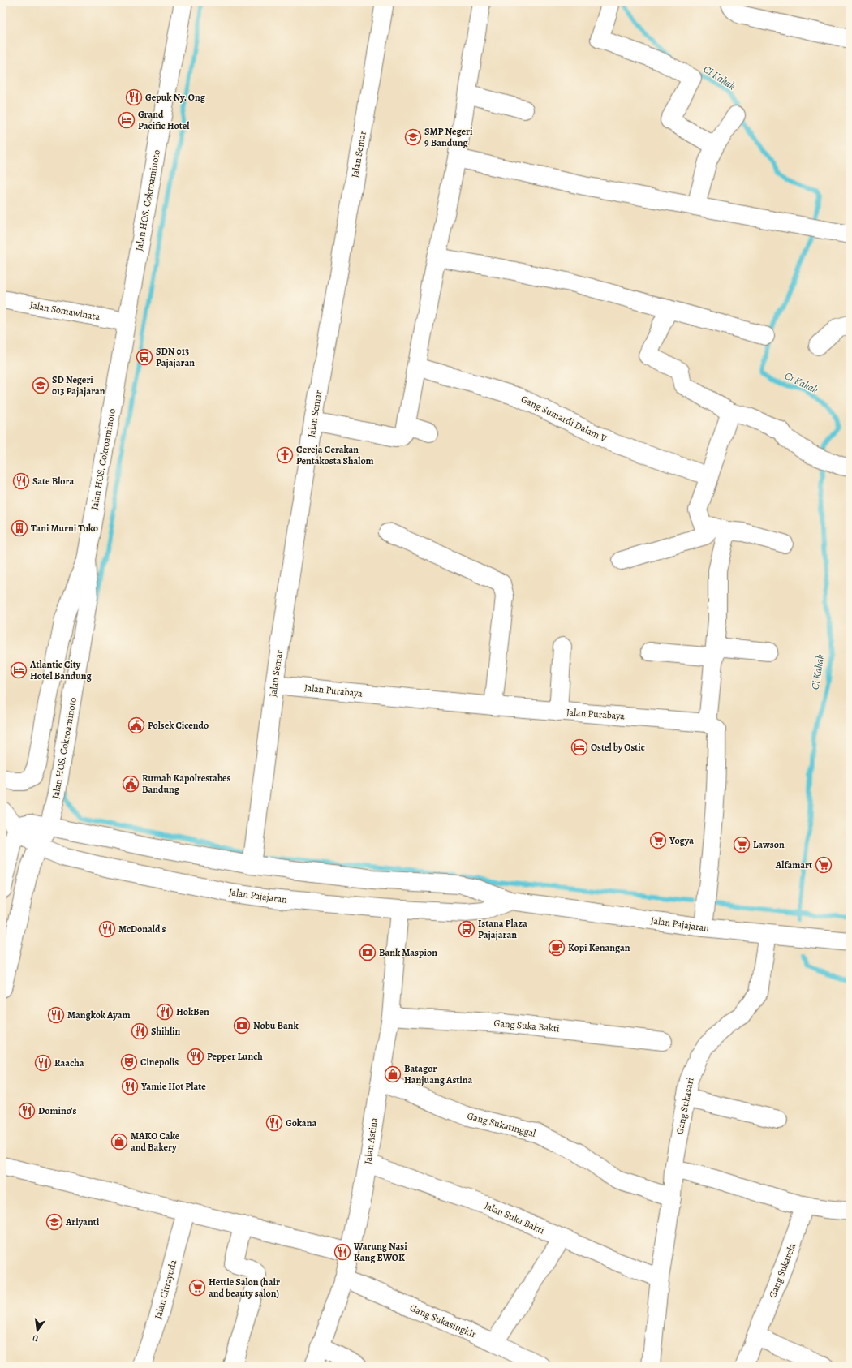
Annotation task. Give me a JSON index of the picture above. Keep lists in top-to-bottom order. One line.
{"streets":{"main road":["Jalan Semar","Jalan HOS. Cokroaminoto","Jalan Somawinata","Gang Sumardi Dalam V","Jalan Purabaya","Jalan Pajajaran","Gang Suka Bakti","Gang Sukasari","Gang Sukatinggal","Jalan Astina","Jalan Suka Bakti","Gang Sukarela","Jalan Citrayuda","Gang Sukasingkir"]},"crossings":[["Jalan Semar","Jalan Purabaya"],["Jalan Semar","Jalan Pajajaran"],["Jalan HOS. Cokroaminoto","Jalan Somawinata"],["Jalan HOS. Cokroaminoto","Jalan Pajajaran"],["Jalan Pajajaran","Gang Sukasari"],["Jalan Pajajaran","Jalan Astina"],["Gang Suka Bakti","Jalan Astina"],["Gang Sukasari","Gang Sukatinggal"],["Gang Sukasari","Jalan Suka Bakti"],["Gang Sukatinggal","Jalan Astina"],["Jalan Astina","Jalan Suka Bakti"],["Jalan Astina","Gang Sukasingkir"]],"water":["Ci Kakak"],"places":{"restaurant":["Gepuk Ny. Ong","Sate Blora","McDonald's","HokBen","Mangkok Ayam","Shihlin","Pepper Lunch","Raacha","Yamie Hot Plate","Domino's","Gokana","Warung Nasi Kang EWOK"],"hotel":["Grand Pacific Hotel","Atlantic City Hotel Bandung","Ostel by Ostic"],"school or university":["SMP Negeri 9 Bandung","SD Negeri 013 Pajajaran","Ariyanti"],"bus stop":["SDN 013 Pajajaran","Istana Plaza Pajajaran"],"church":["Gereja Gerakan Pentakosta Shalom"],"building":["Tani Murni Toko"],"public building":["Polsek Cicendo","Rumah Kapolrestabes Bandung"],"supermarket":["Yogya","Lawson","Alfamart","Hettie Salon (hair and beauty salon)"],"cafe":["Kopi Kenangan"],"bank":["Bank Maspion","Nobu Bank"],"theatre":["Cinepolis"],"shop":["Batagor Hanjuang Astina","MAKO Cake and Bakery"]},"north":"bottom"}
